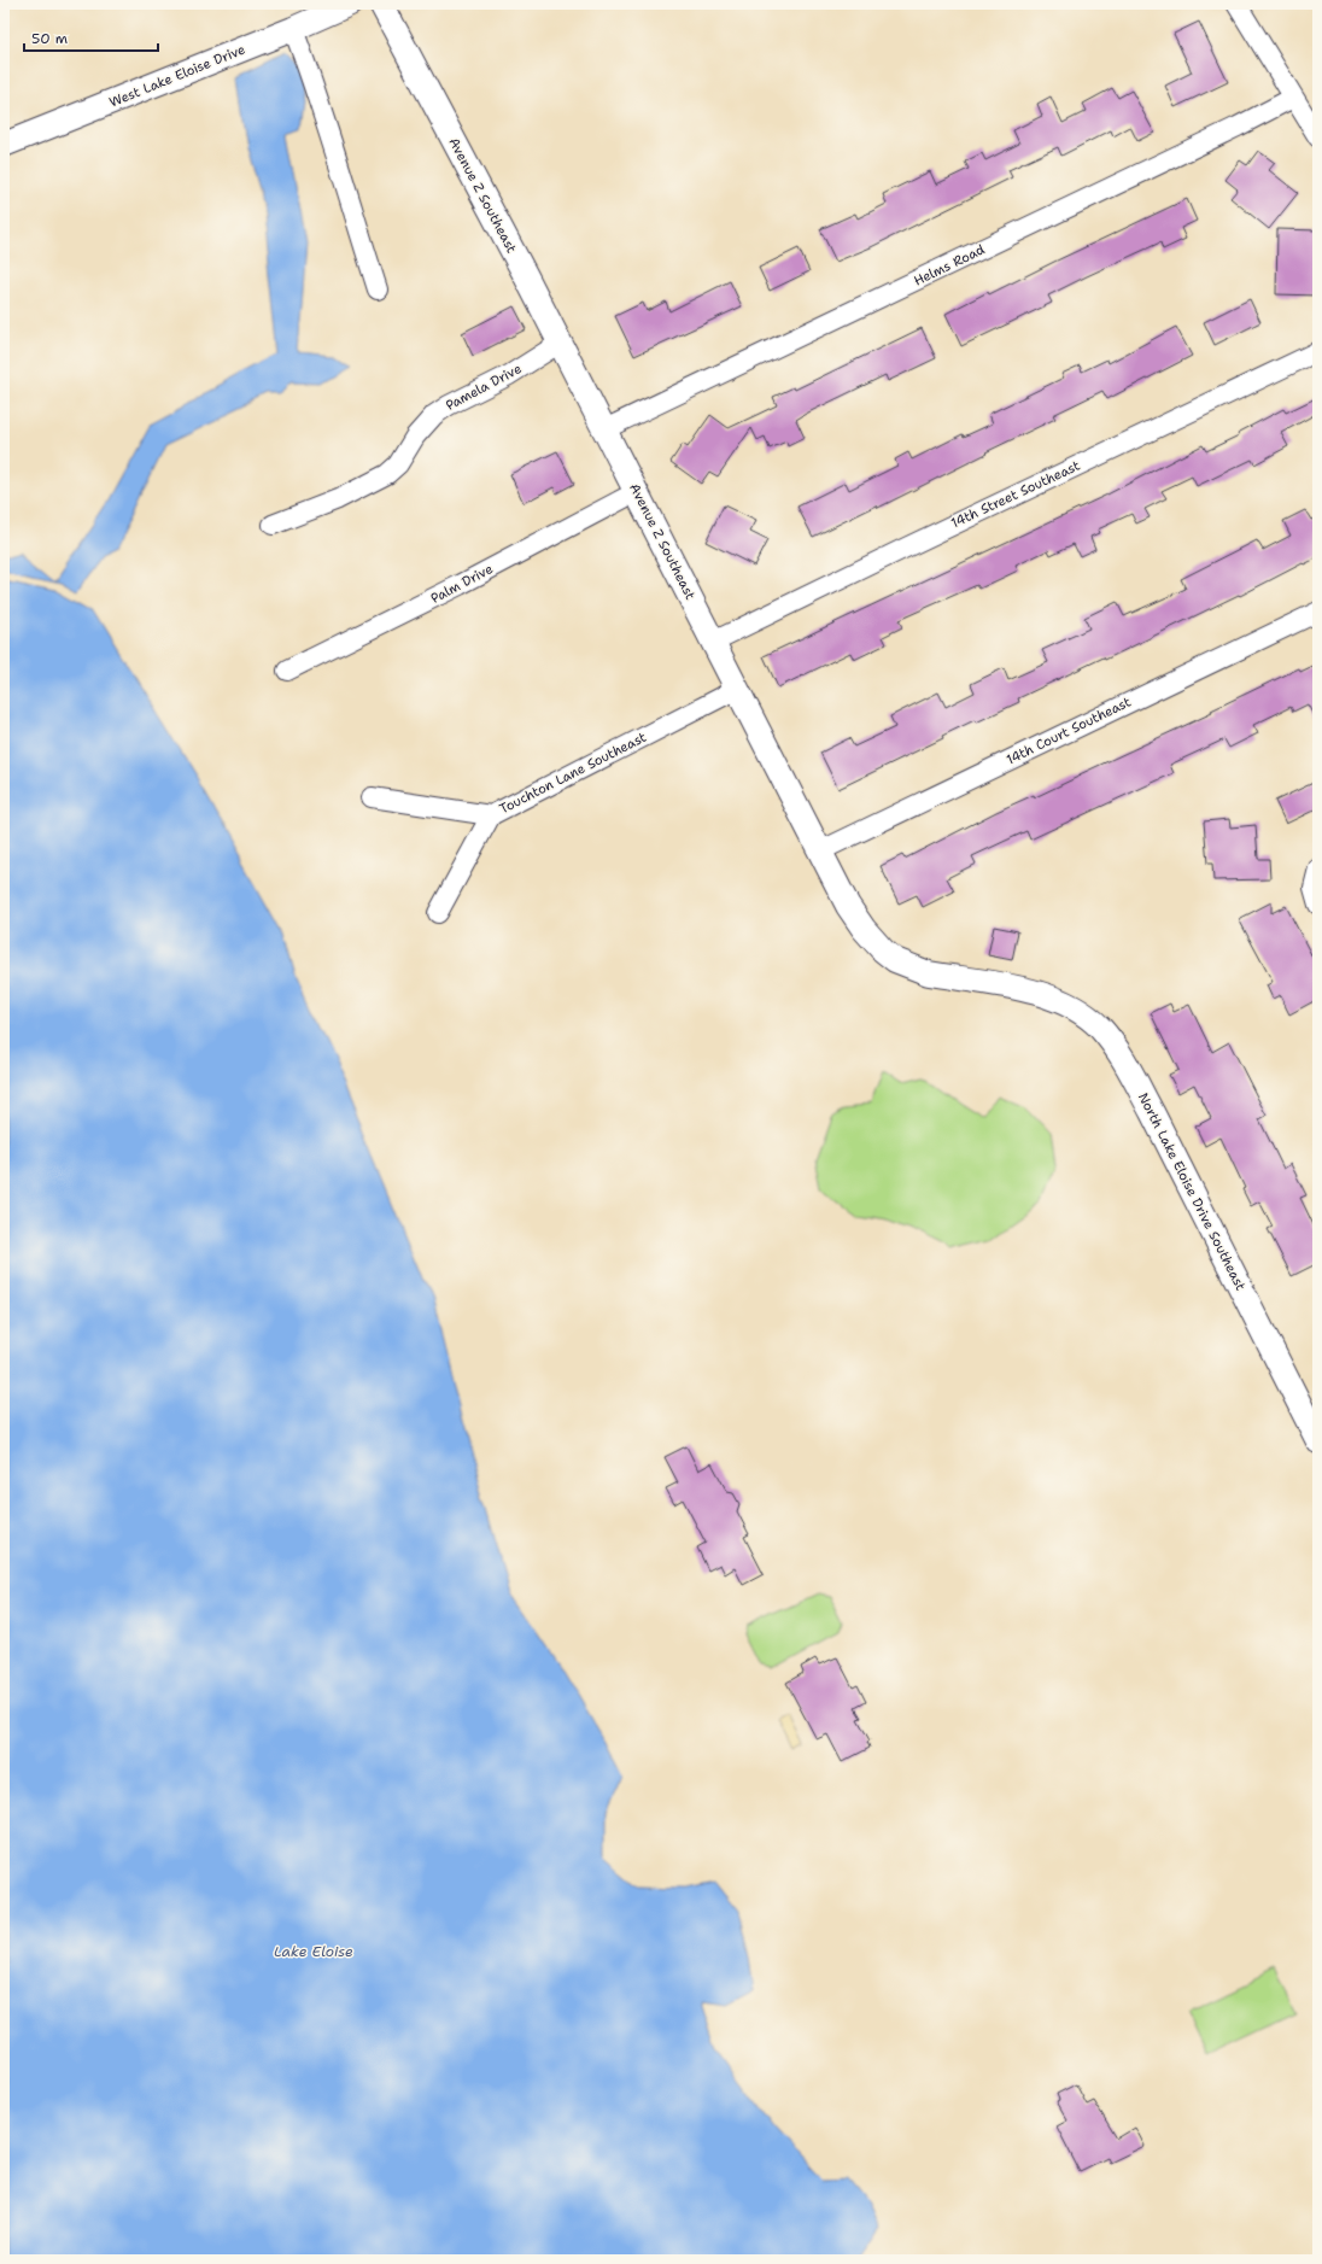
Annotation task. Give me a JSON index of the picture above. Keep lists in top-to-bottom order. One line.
{"streets":{"street":["West Lake Eloise Drive","Avenue Z Southeast","Helms Road","Pamela Drive","14th Street Southeast","Palm Drive","14th Court Southeast","Touchton Lane Southeast","North Lake Eloise Drive Southeast"]},"crossings":[["Avenue Z Southeast","Helms Road"],["Avenue Z Southeast","Pamela Drive"],["Avenue Z Southeast","14th Street Southeast"],["Avenue Z Southeast","Palm Drive"],["Avenue Z Southeast","14th Court Southeast"],["Avenue Z Southeast","Touchton Lane Southeast"],["Avenue Z Southeast","North Lake Eloise Drive Southeast"]],"water":["Lake Eloise"],"scale_bar":"50 m"}
